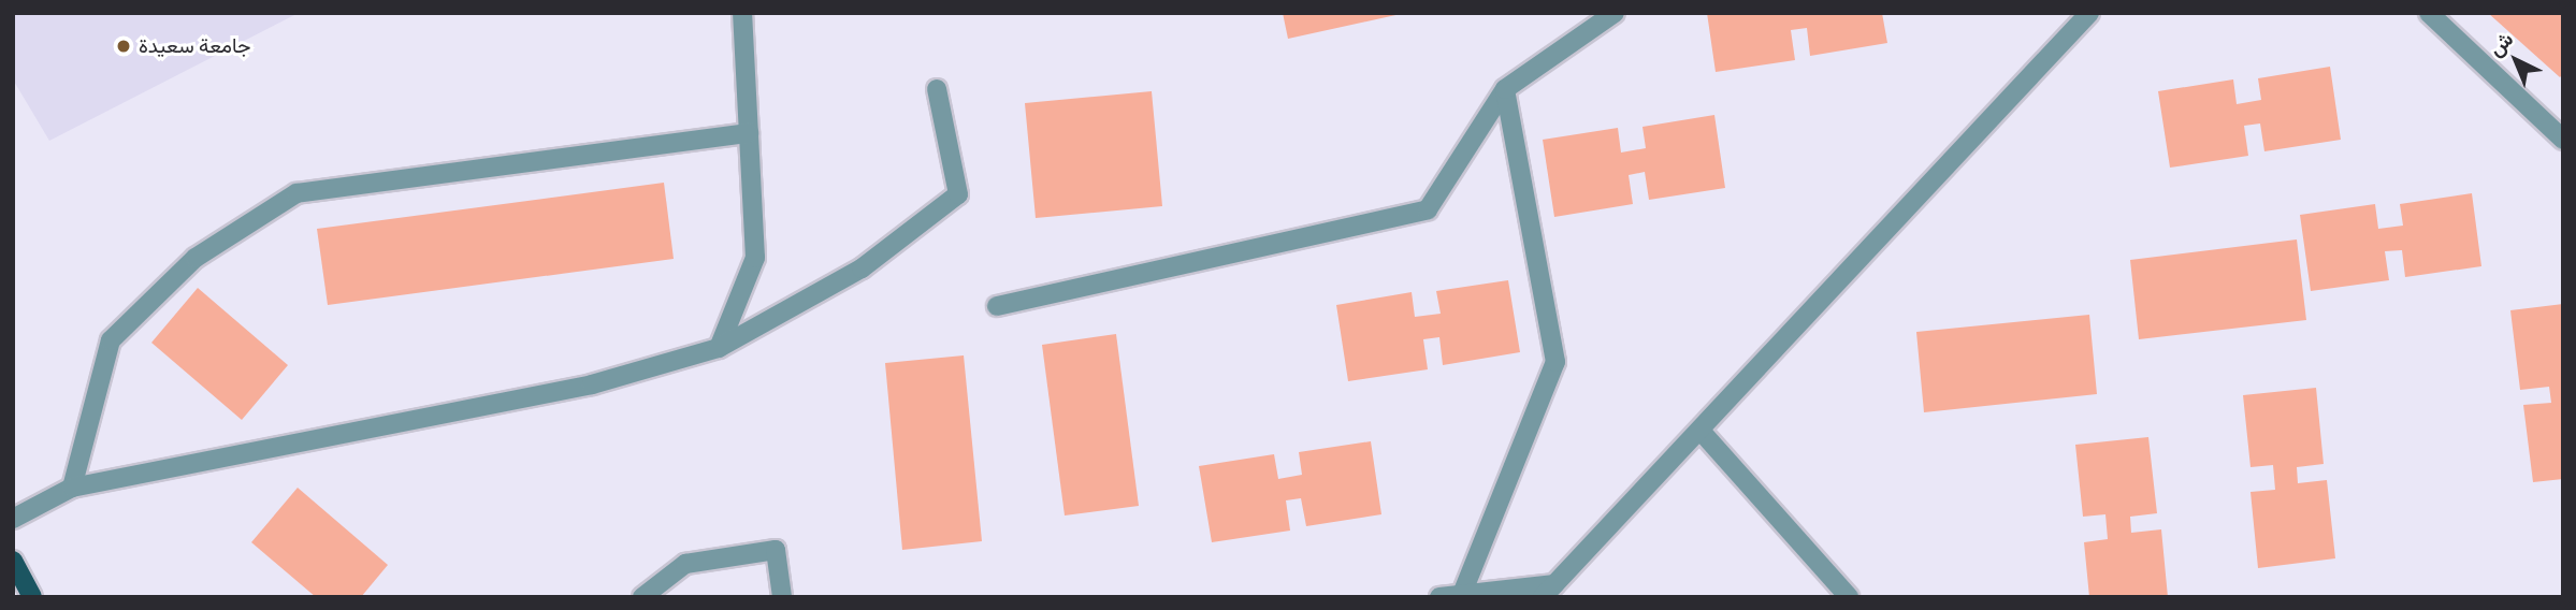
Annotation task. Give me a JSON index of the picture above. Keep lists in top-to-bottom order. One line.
{"places":["جامعة سعيدة"],"north":"top left"}
